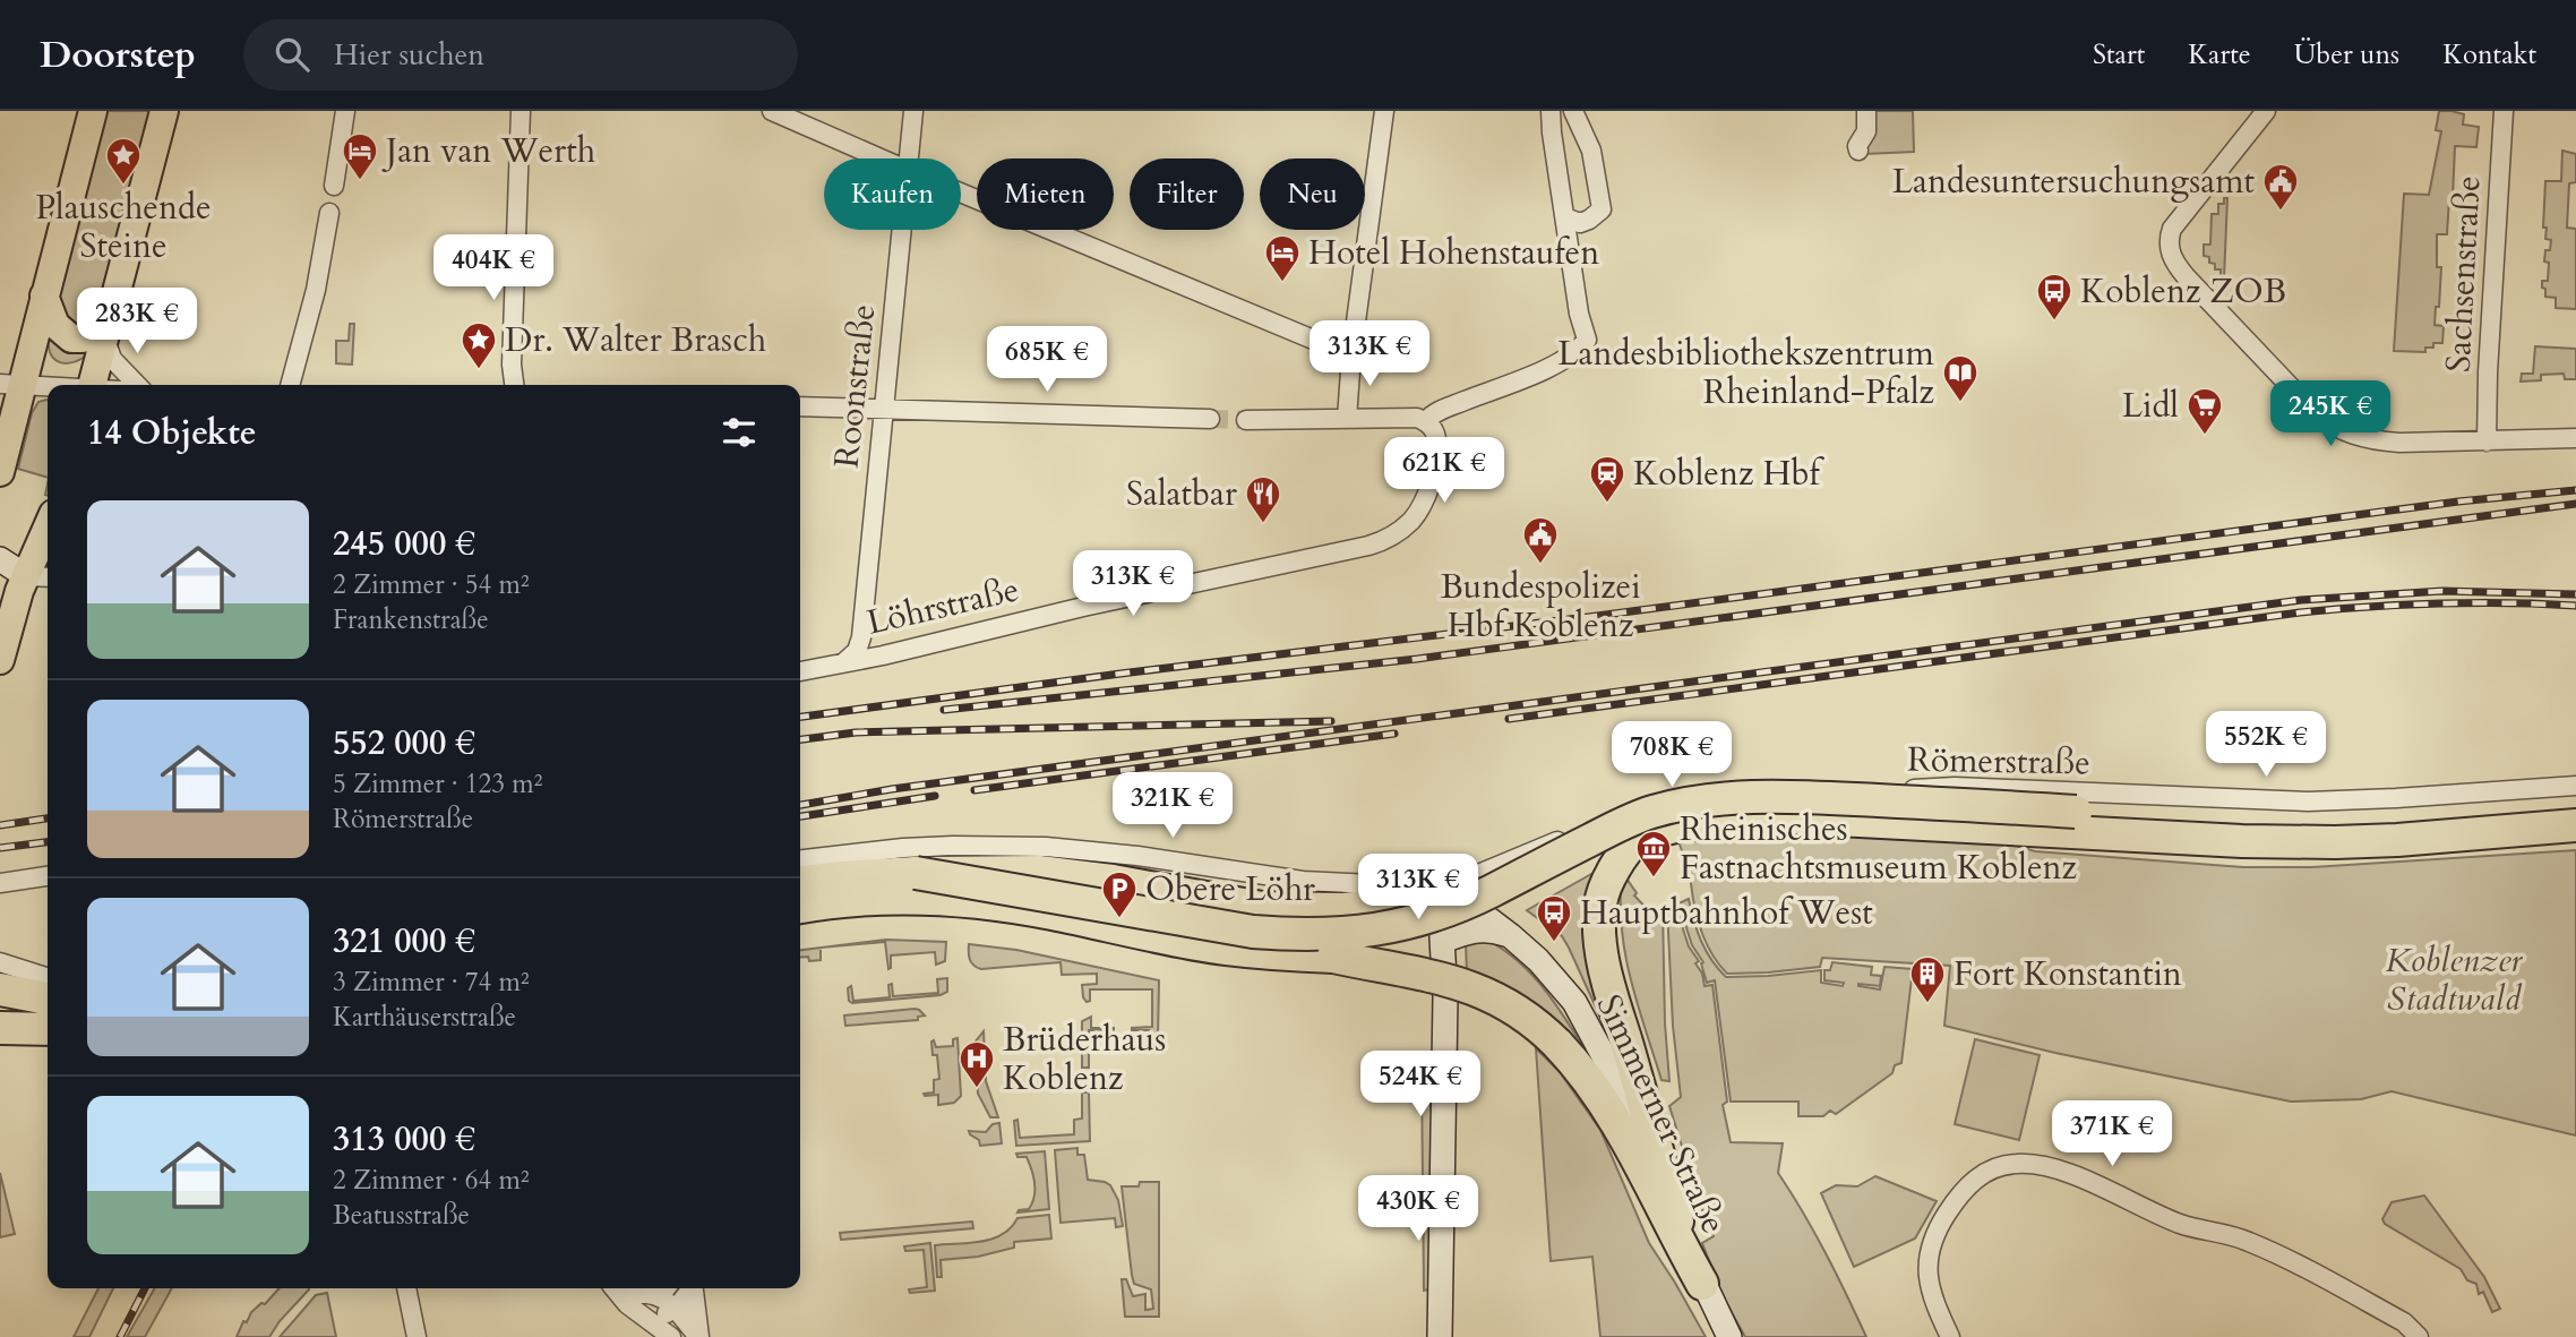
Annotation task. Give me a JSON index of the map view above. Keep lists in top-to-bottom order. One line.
{"streets":{"street":["Sachsenstraße","Roonstraße","Löhrstraße","Römerstraße","Simmerner Straße"]},"crossings":[["Roonstraße","Löhrstraße"],["Römerstraße","Simmerner Straße"]],"parks":["Koblenzer Stadtwald"],"places":{"hotel":["Jan van Werth","Hotel Hohenstaufen"],"place":["Plauschende Steine","Dr. Walter Brasch"],"public building":["Landesuntersuchungsamt","Bundespolizei Hbf Koblenz"],"bus stop":["Koblenz ZOB","Hauptbahnhof West"],"library":["Landesbibliothekszentrum Rheinland-Pfalz"],"supermarket":["Lidl"],"station":["Koblenz Hbf"],"restaurant":["Salatbar"],"museum":["Rheinisches Fastnachtsmuseum Koblenz"],"parking":["Obere Löhr"],"building":["Fort Konstantin"],"hospital":["Brüderhaus Koblenz"]},"page":{"header":"Doorstep","search":"Hier suchen","nav":["Start","Karte","Über uns","Kontakt"],"chip":["Kaufen","Mieten","Filter","Neu"],"price":["404K €","283K €","313K €","685K €","245K €","621K €","313K €","552K €","708K €","321K €","313K €","524K €","371K €","430K €"],"heading":"14 Objekte","list":[{"name":"245 000 €","note":"2 Zimmer · 54 m² · Frankenstraße"},{"name":"552 000 €","note":"5 Zimmer · 123 m² · Römerstraße"},{"name":"321 000 €","note":"3 Zimmer · 74 m² · Karthäuserstraße"},{"name":"313 000 €","note":"2 Zimmer · 64 m² · Beatusstraße"}]}}
